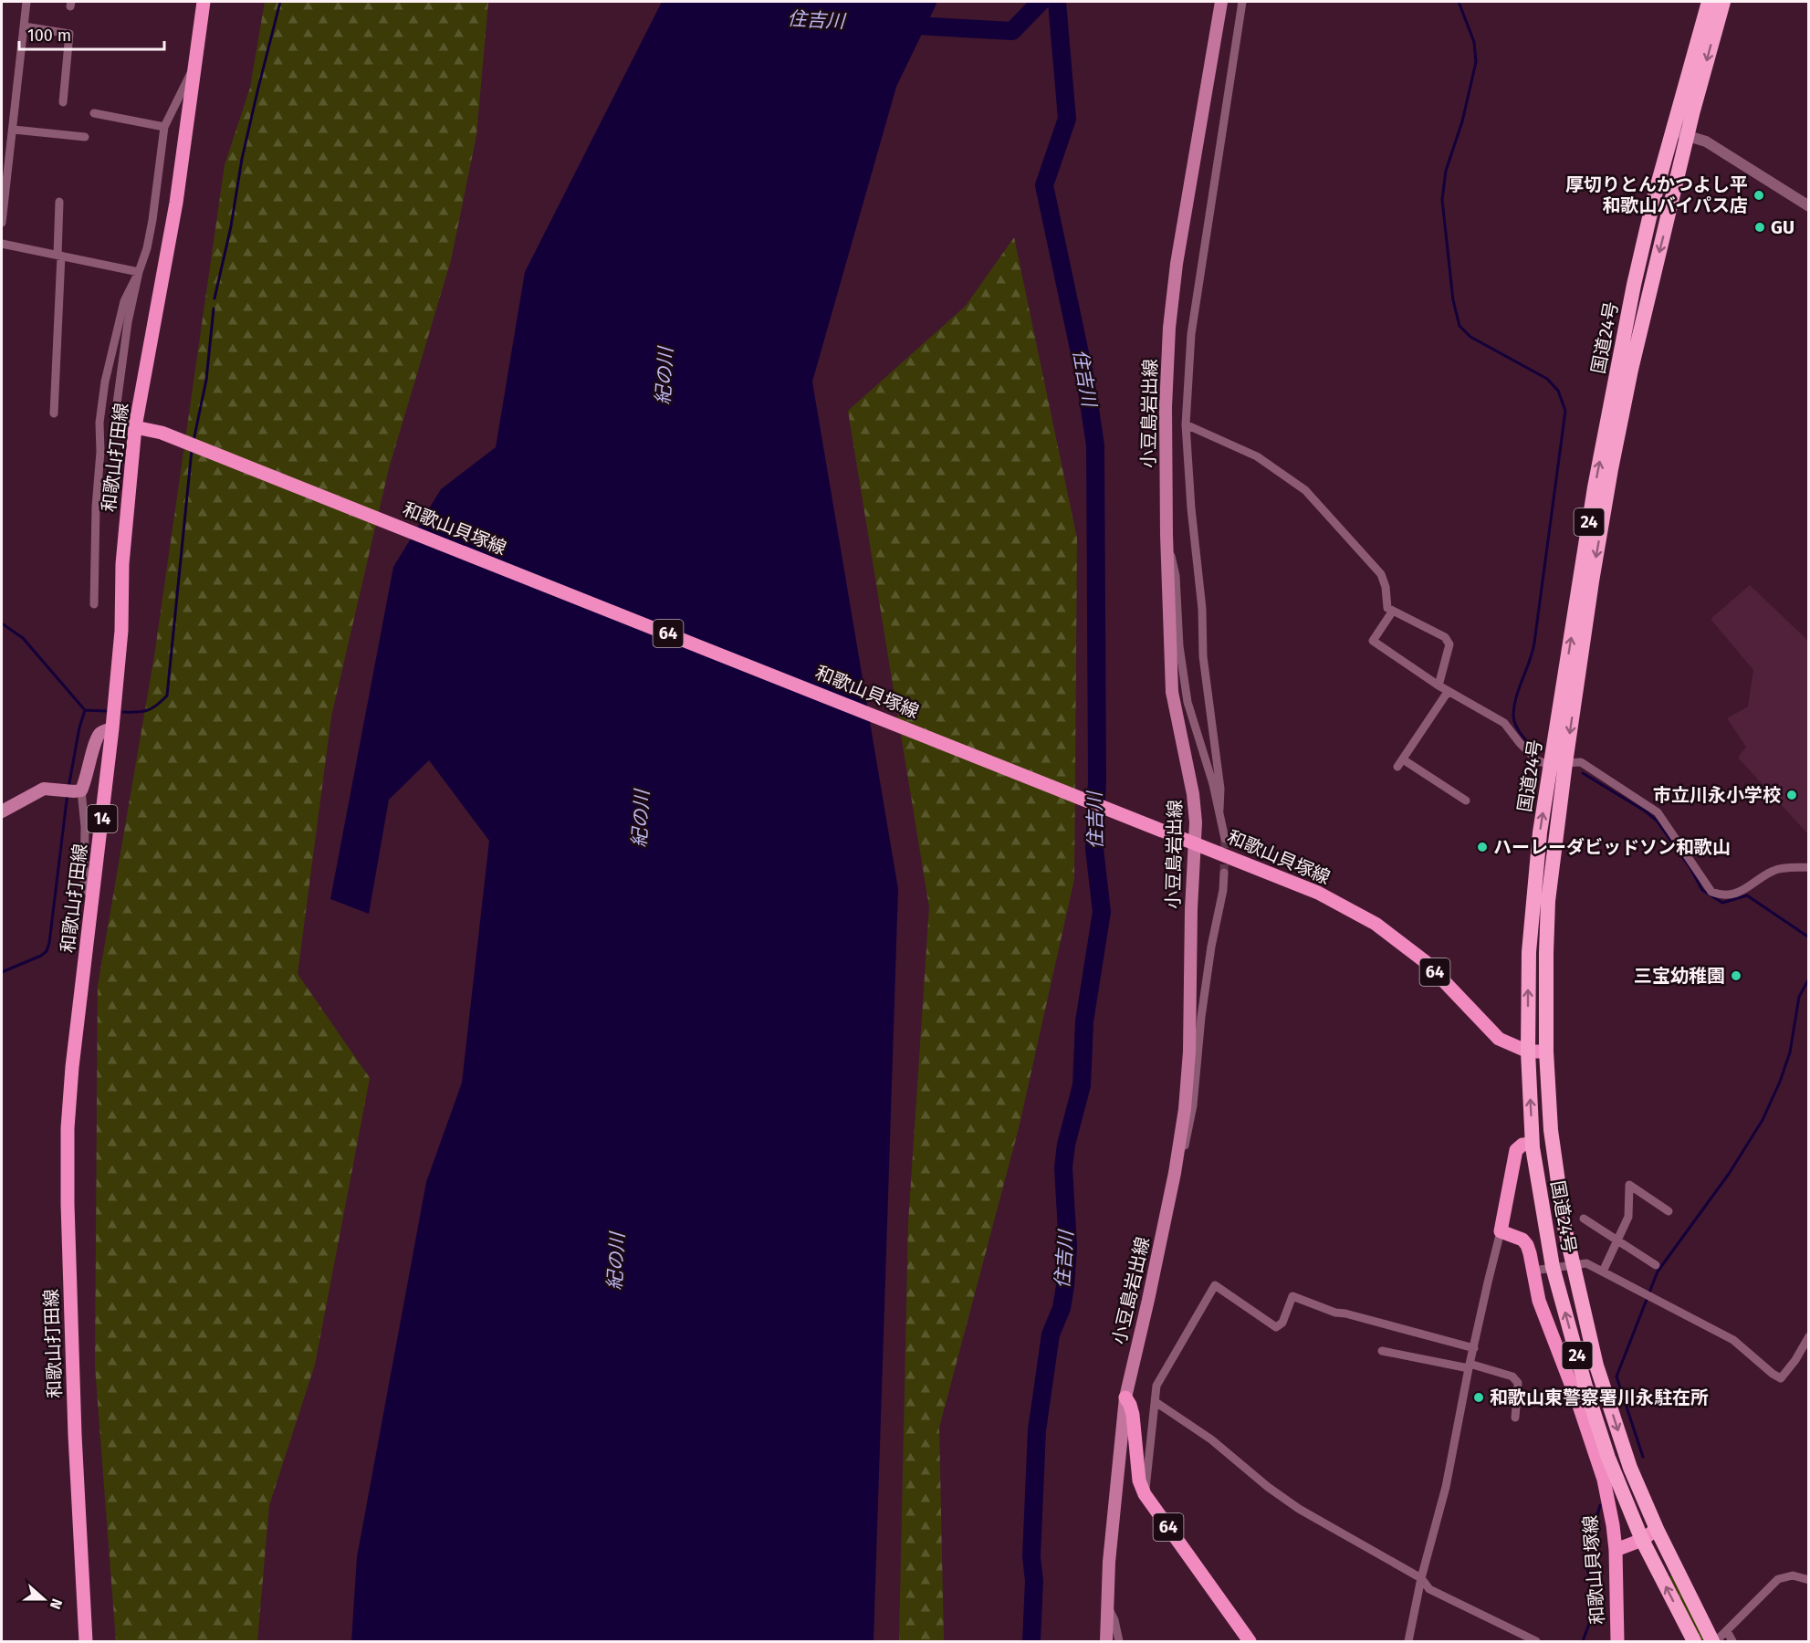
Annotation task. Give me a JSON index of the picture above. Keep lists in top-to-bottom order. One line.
{"streets":{"highway":["国道24号","24"],"main road":["小豆島岩出線","和歌山打田線","和歌山貝塚線","64","14"]},"crossings":[["国道24号","和歌山貝塚線"],["小豆島岩出線","和歌山貝塚線"],["小豆島岩出線","64"],["和歌山打田線","和歌山貝塚線"]],"water":["住吉川","紀の川"],"places":["厚切りとんかつよし平 和歌山バイパス店","GU","市立川永小学校","ハーレーダビッドソン和歌山","三宝幼稚園","和歌山東警察署川永駐在所"],"scale_bar":"100 m","north":"right"}
